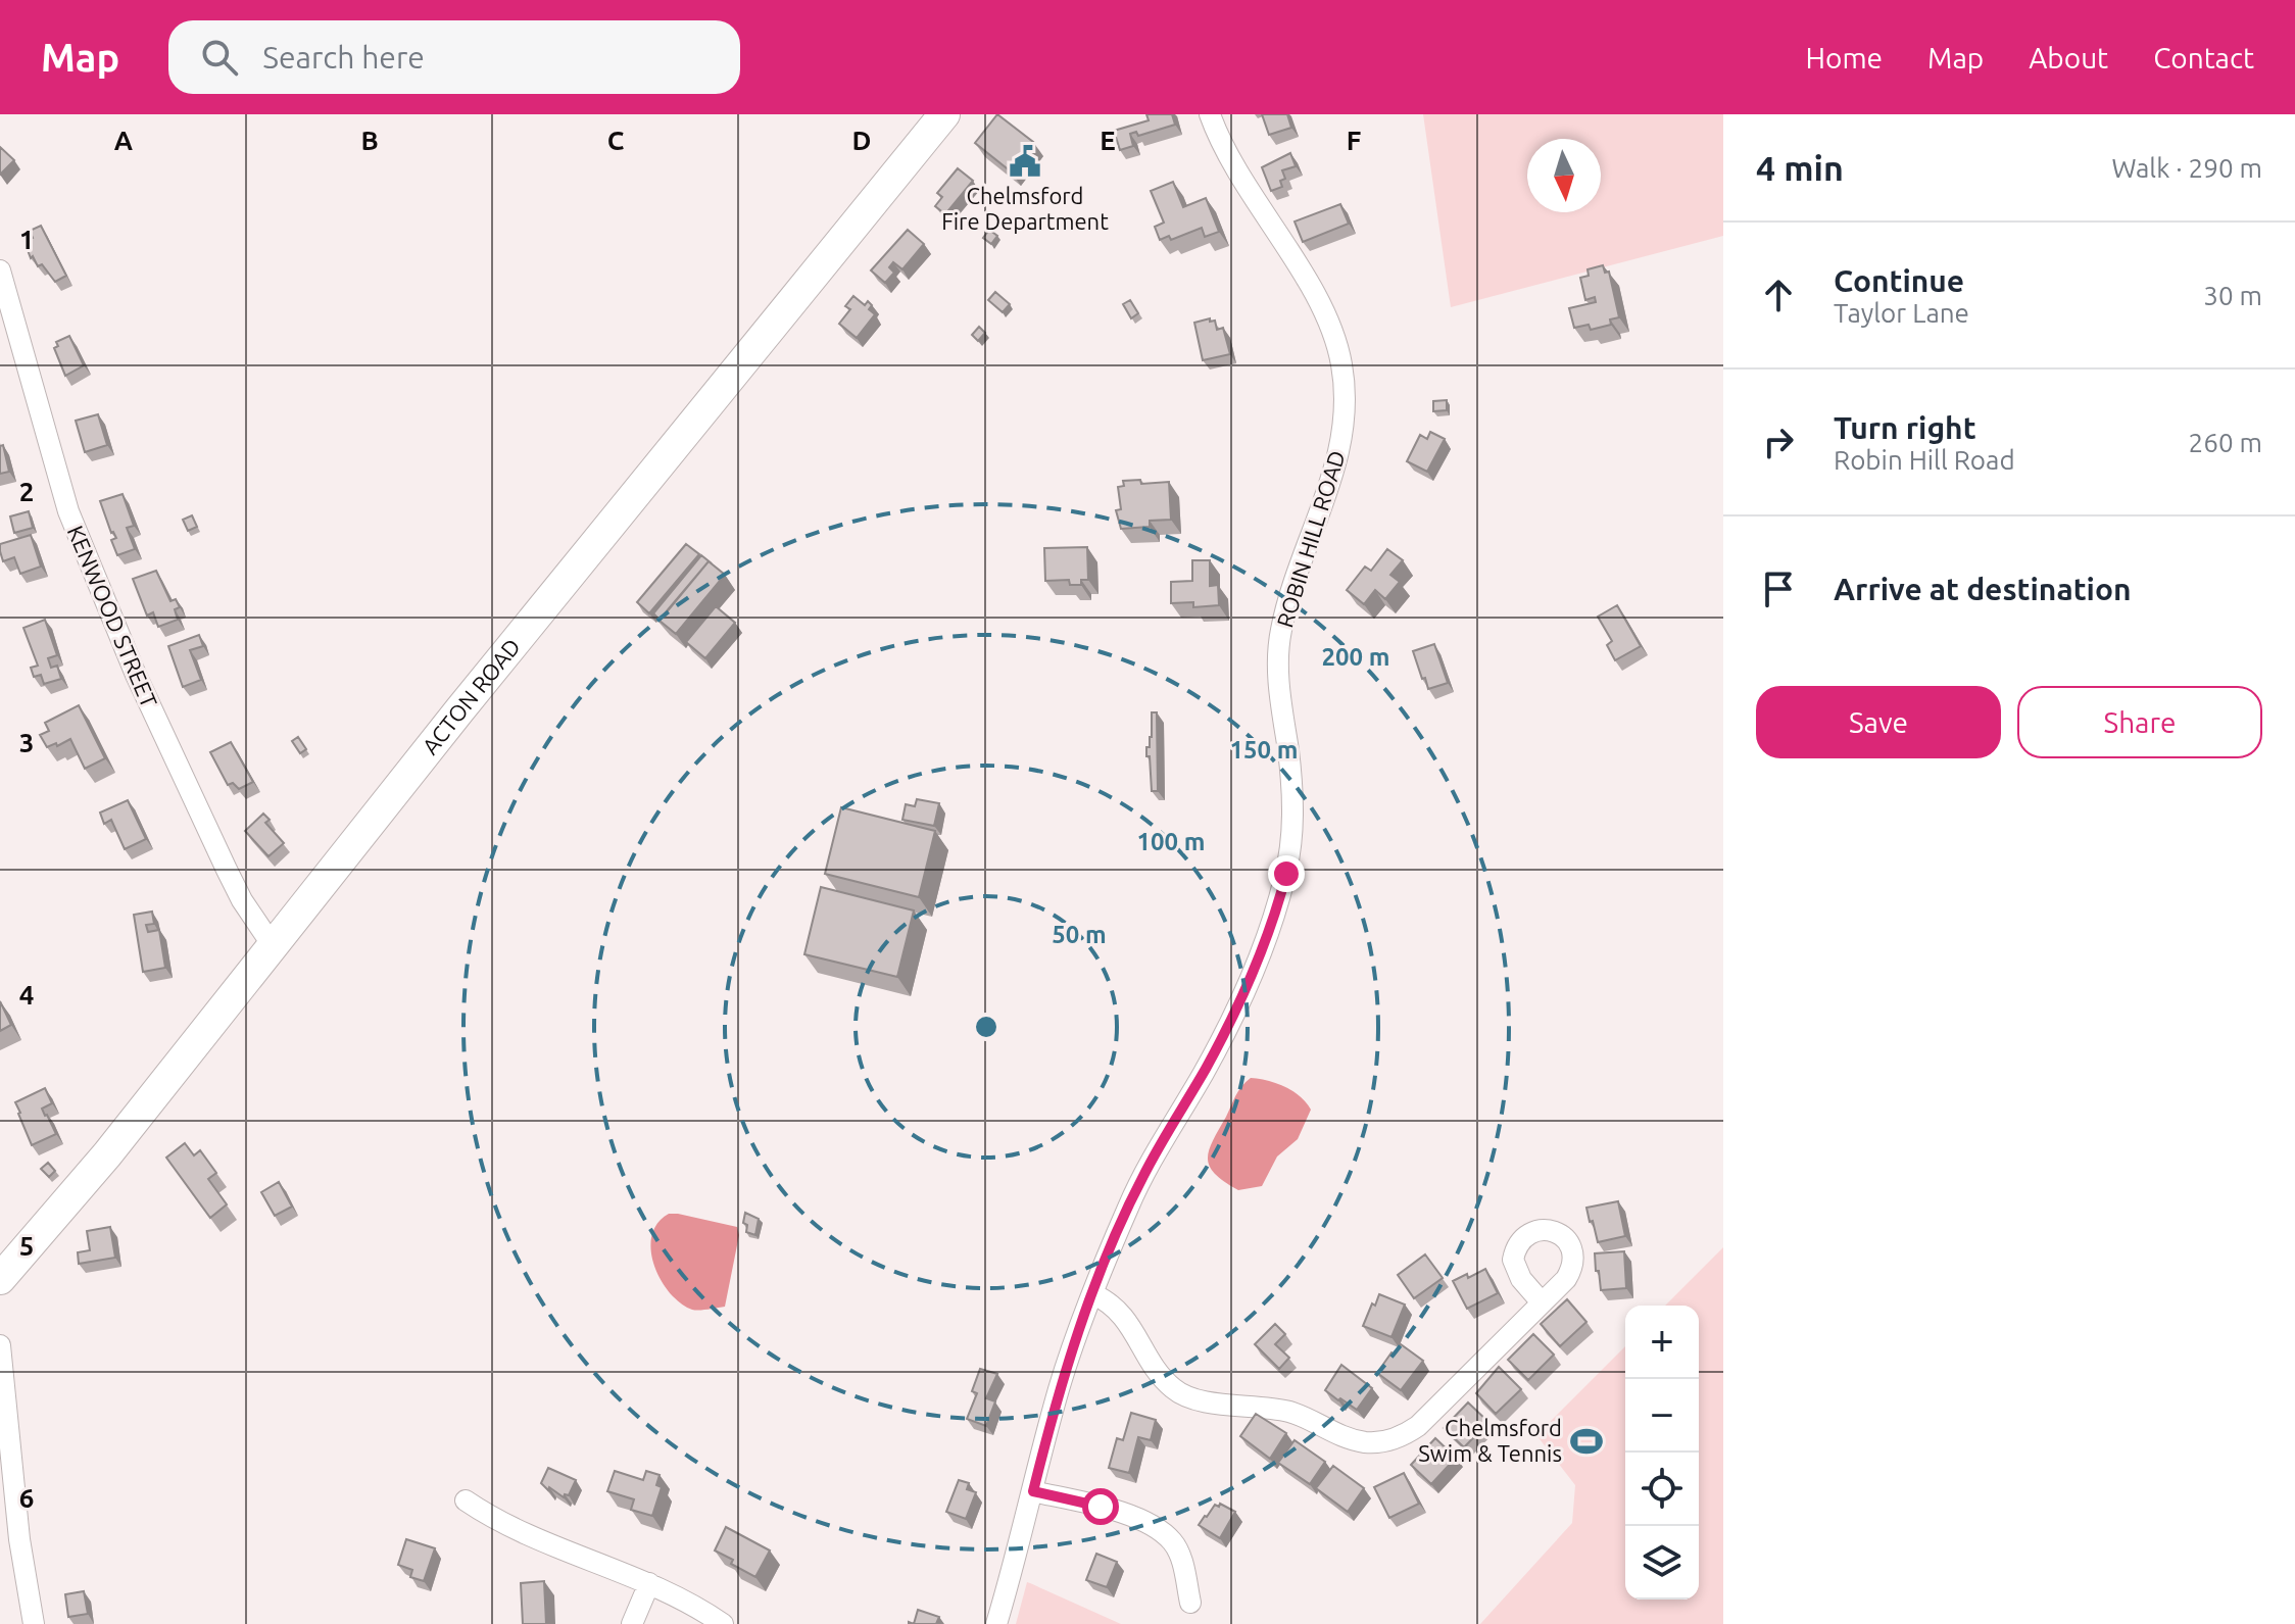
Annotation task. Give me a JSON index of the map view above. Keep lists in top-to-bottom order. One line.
{"streets":{"main road":["ACTON ROAD"],"street":["ROBIN HILL ROAD","KENWOOD STREET"]},"crossings":[["KENWOOD STREET","ACTON ROAD"]],"places":{"public building":["Chelmsford Fire Department"],"sports":["Chelmsford Swim & Tennis"]},"north":"bottom","page":{"header":"Map","search":"Search here","nav":["Home","Map","About","Contact"],"heading":["4 min","Walk · 290 m"],"list":[["Continue","Taylor Lane","30 m"],["Turn right","Robin Hill Road","260 m"],"Arrive at destination"],"buttons":["Save","Share"],"map_buttons":["+","−"]},"grid":{"columns":["A","B","C","D","E","F"],"rows":["1","2","3","4","5","6"]},"rings":["200 m","150 m","100 m","50 m"]}
